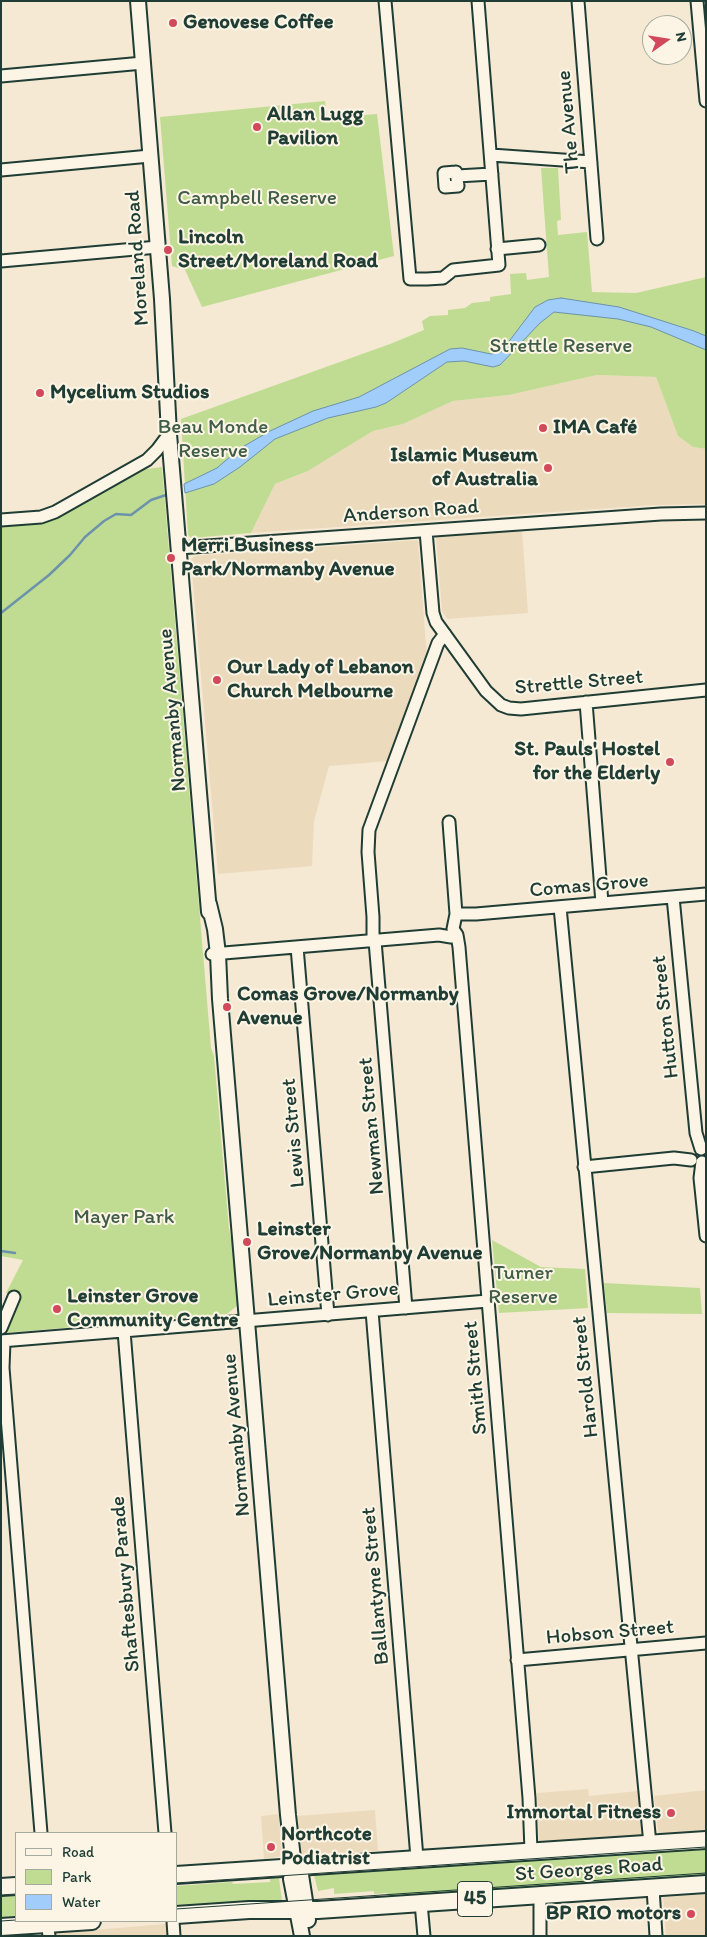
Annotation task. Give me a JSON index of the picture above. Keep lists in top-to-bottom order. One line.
{"streets":{"highway":["St Georges Road","45"],"main road":["Moreland Road","Normanby Avenue"],"street":["The Avenue","Anderson Road","Strettle Street","Comas Grove","Hutton Street","Newman Street","Lewis Street","Leinster Grove","Harold Street","Smith Street","Shaftesbury Parade","Ballantyne Street","Hobson Street"]},"crossings":[["Moreland Road","Normanby Avenue"],["Anderson Road","Normanby Avenue"],["Normanby Avenue","Comas Grove"],["Normanby Avenue","Leinster Grove"],["Normanby Avenue","St Georges Road"],["Comas Grove","Hutton Street"],["Comas Grove","Newman Street"],["Comas Grove","Lewis Street"],["Comas Grove","Harold Street"],["Comas Grove","Smith Street"],["Newman Street","Leinster Grove"],["Lewis Street","Leinster Grove"],["Leinster Grove","Smith Street"],["Leinster Grove","Shaftesbury Parade"],["Leinster Grove","Ballantyne Street"],["Harold Street","Hobson Street"],["Harold Street","St Georges Road"],["Smith Street","Hobson Street"],["Smith Street","St Georges Road"],["Ballantyne Street","St Georges Road"]],"parks":["Campbell Reserve","Strettle Reserve","Beau Monde Reserve","Mayer Park","Turner Reserve"],"places":["Genovese Coffee","Allan Lugg Pavilion","Lincoln Street/Moreland Road","Mycelium Studios","IMA Café","Islamic Museum of Australia","Merri Business Park/Normanby Avenue","Our Lady of Lebanon Church Melbourne","St. Pauls' Hostel for the Elderly","Comas Grove/Normanby Avenue","Leinster Grove/Normanby Avenue","Leinster Grove Community Centre","Immortal Fitness","Northcote Podiatrist","BP RIO motors"],"legend":["Road","Park","Water"],"north":"right"}
